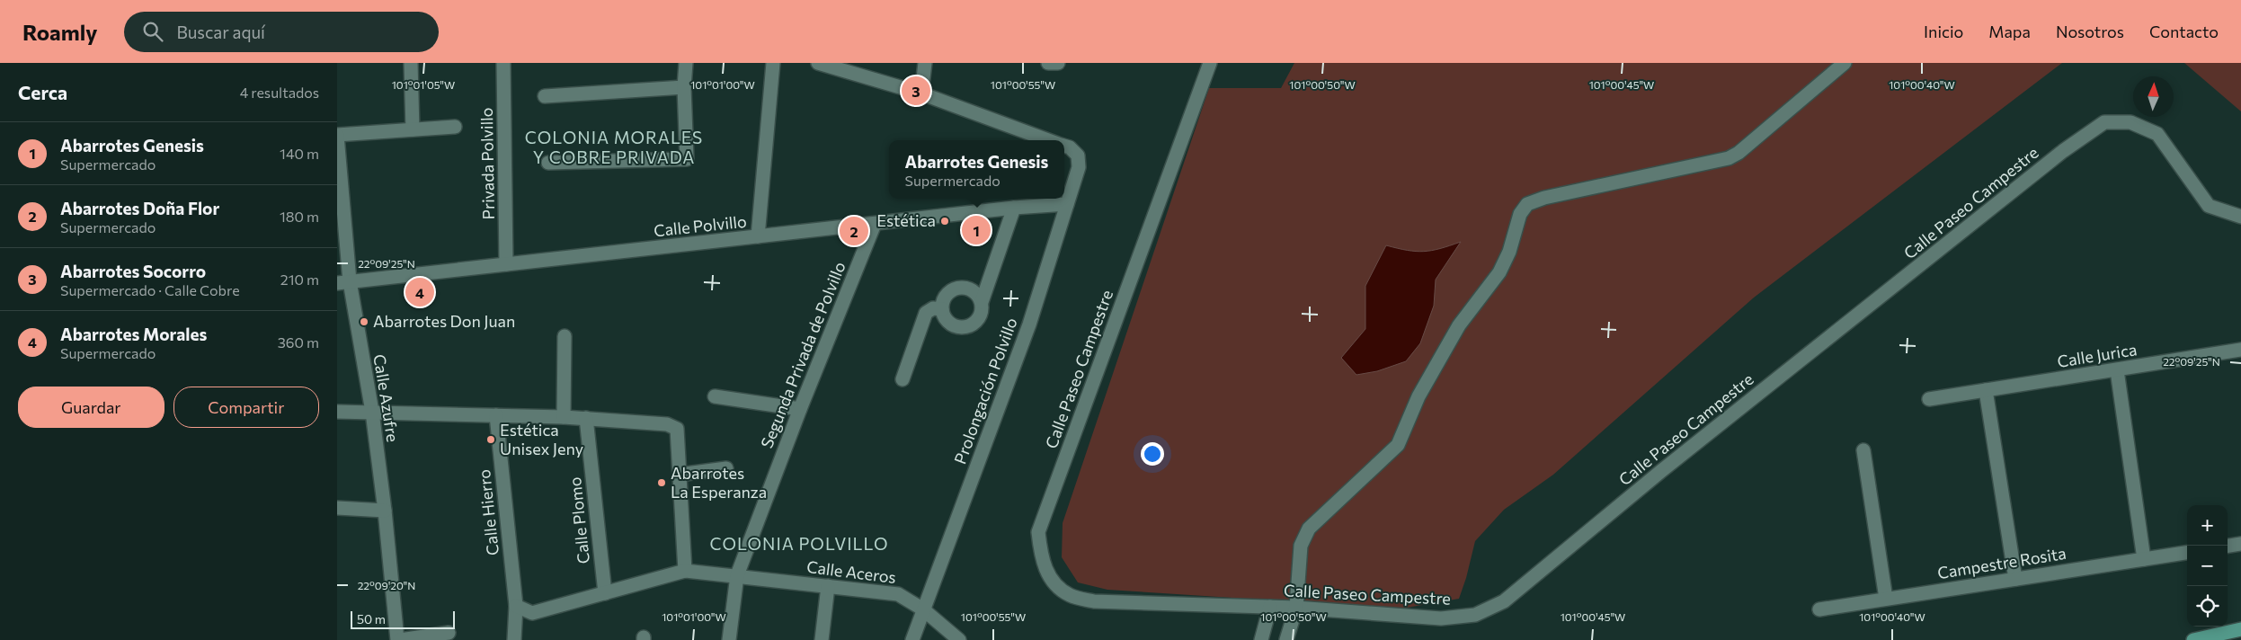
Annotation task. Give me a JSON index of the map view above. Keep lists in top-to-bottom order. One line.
{"streets":{"street":["Privada Polvillo","Calle Paseo Campestre","Calle Polvillo","Segunda Privada de Polvillo","Calle Jurica","Prolongación Polvillo","Calle Azufre","Calle Hierro","Calle Plomo","Campestre Rosita","Calle Aceros"]},"crossings":[["Privada Polvillo","Calle Polvillo"],["Calle Polvillo","Segunda Privada de Polvillo"],["Calle Polvillo","Prolongación Polvillo"],["Calle Polvillo","Calle Azufre"],["Segunda Privada de Polvillo","Calle Aceros"],["Prolongación Polvillo","Calle Aceros"],["Calle Hierro","Calle Aceros"],["Calle Plomo","Calle Aceros"]],"districts":["COLONIA MORALES Y COBRE PRIVADA","COLONIA POLVILLO"],"places":["Estética","Abarrotes Don Juan","Estética Unisex Jeny","Abarrotes La Esperanza"],"scale_bar":"50 m","north":"top","page":{"header":"Roamly","search":"Buscar aquí","nav":["Inicio","Mapa","Nosotros","Contacto"],"heading":["Cerca","4 resultados"],"pins":["3","1","2","4"],"list":[{"mark":"1","name":"Abarrotes Genesis","note":"Supermercado","value":"140 m"},{"mark":"2","name":"Abarrotes Doña Flor","note":"Supermercado","value":"180 m"},{"mark":"3","name":"Abarrotes Socorro","note":"Supermercado · Calle Cobre","value":"210 m"},{"mark":"4","name":"Abarrotes Morales","note":"Supermercado","value":"360 m"}],"popup":["Abarrotes Genesis","Supermercado"],"buttons":["Guardar","Compartir"],"map_buttons":["+","−"],"scale":"50 m"},"coordinates":["101°01'05\"W","101°01'00\"W","101°00'55\"W","101°00'50\"W","101°00'45\"W","101°00'40\"W","22°09'25\"N","22°09'20\"N"]}
